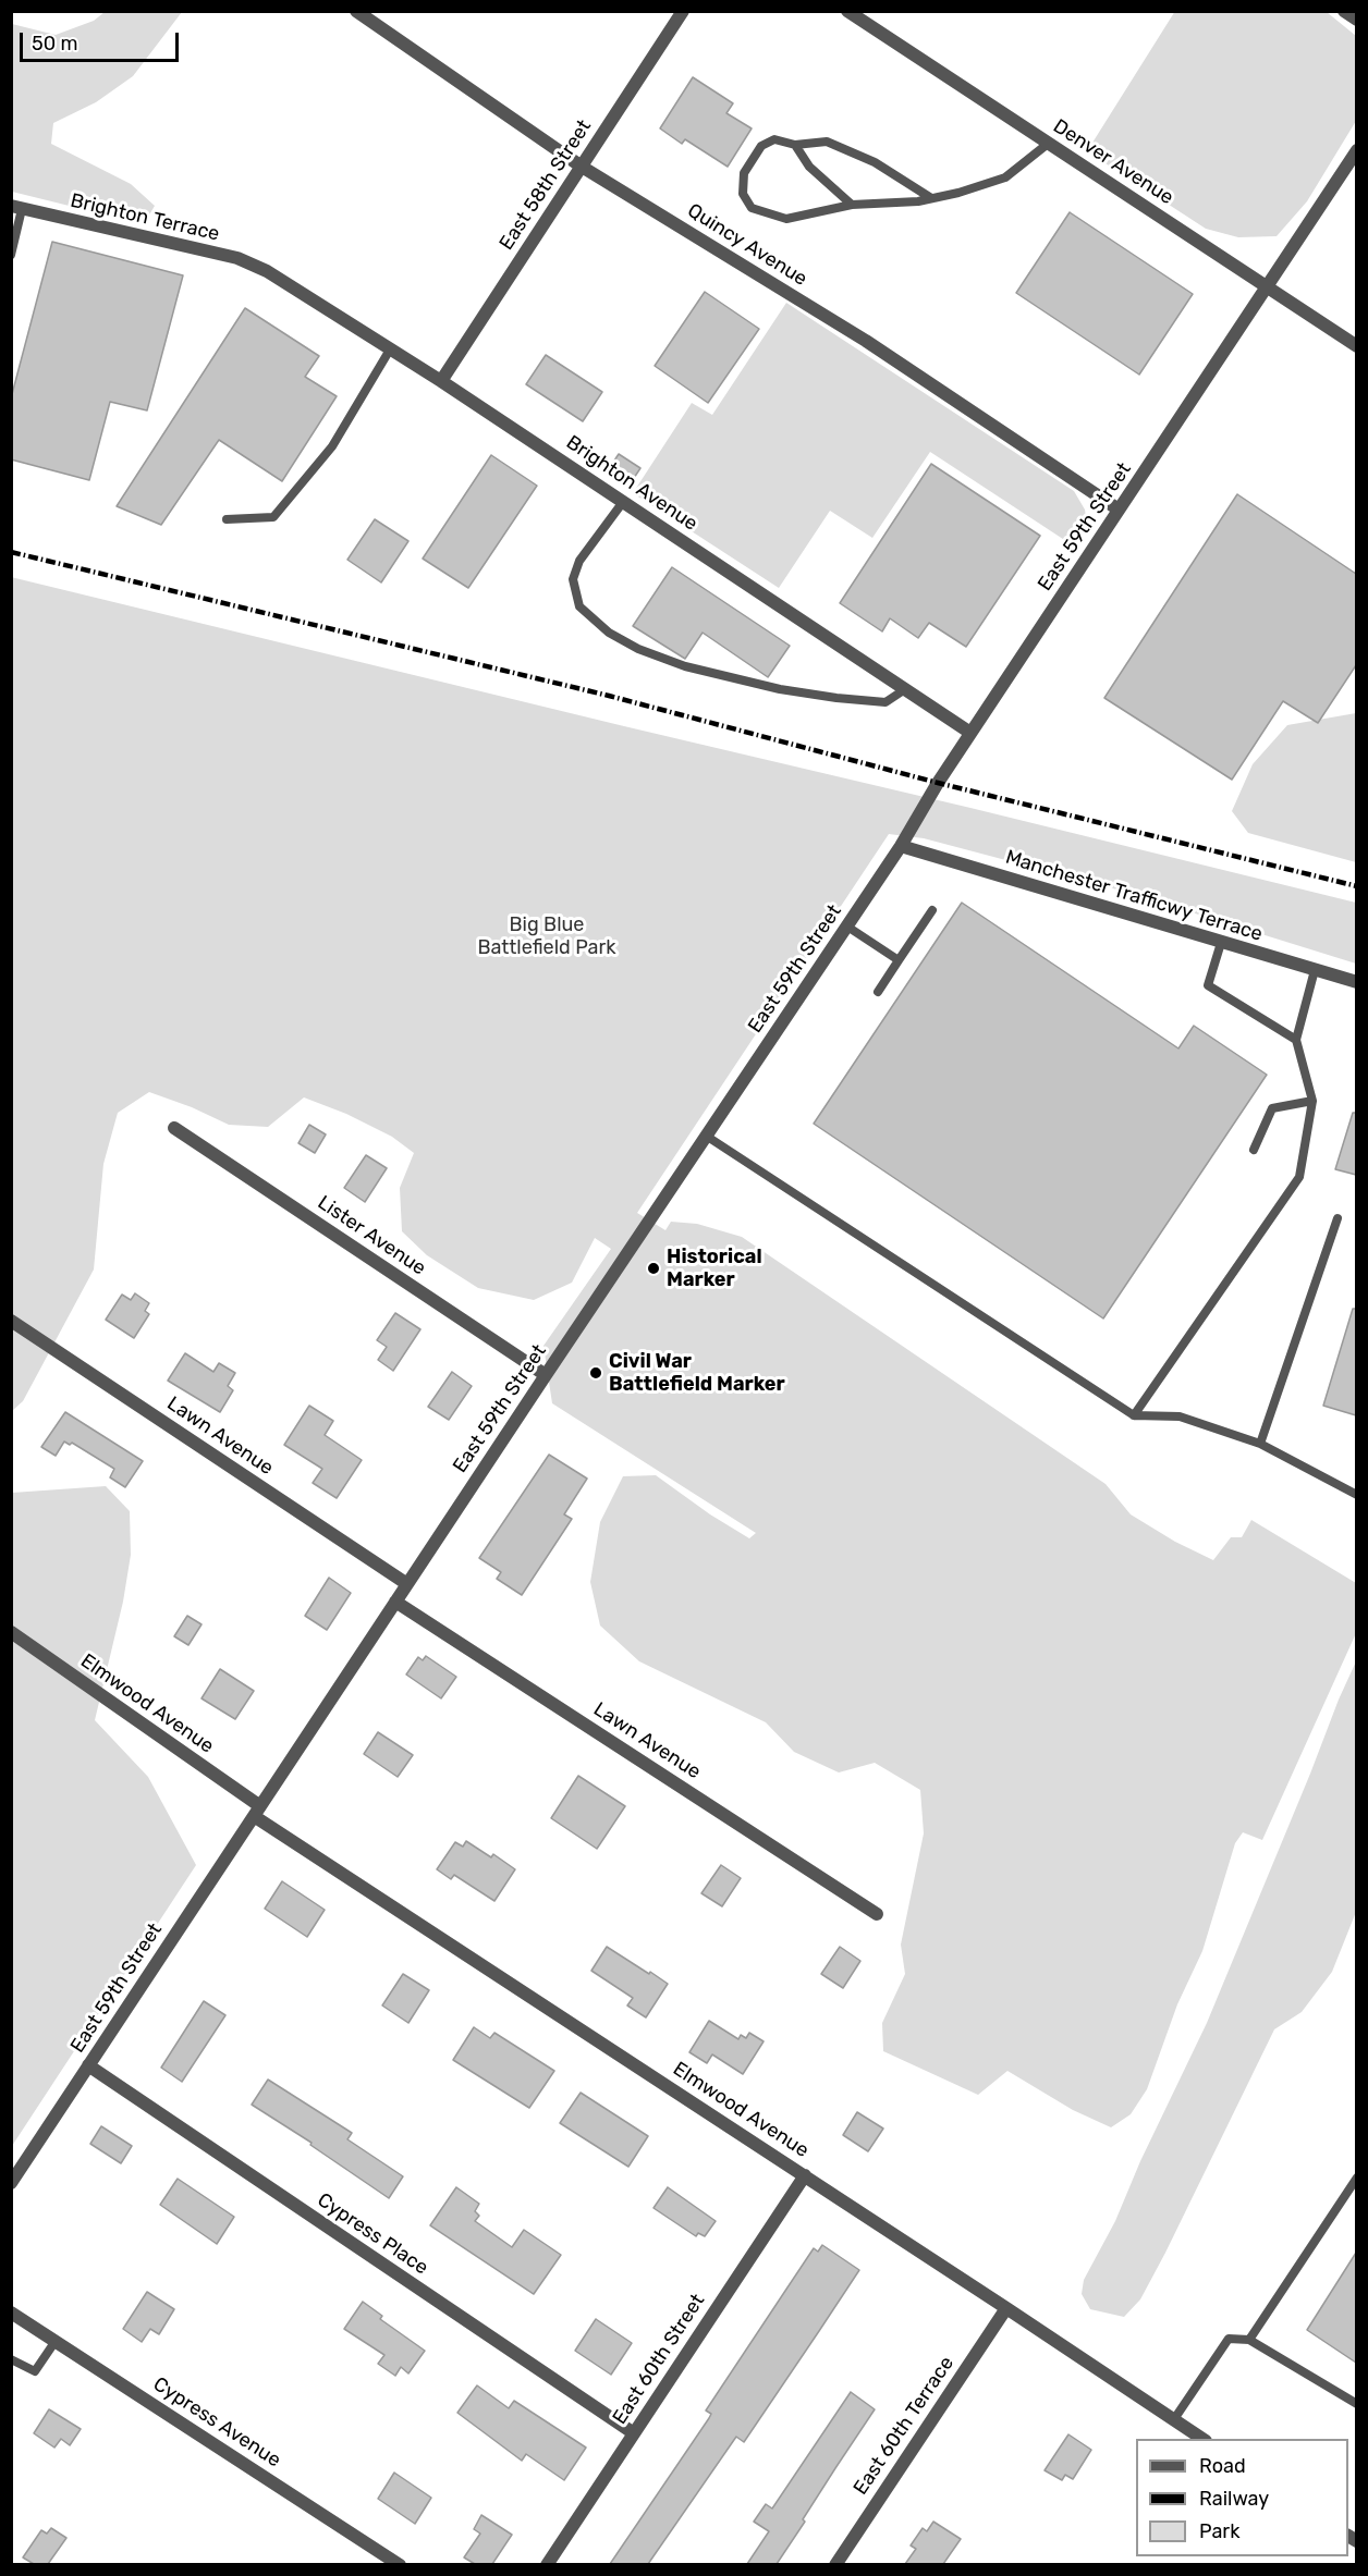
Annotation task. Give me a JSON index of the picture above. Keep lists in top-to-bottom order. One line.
{"streets":{"street":["Denver Avenue","East 58th Street","Brighton Terrace","Quincy Avenue","Brighton Avenue","East 59th Street","Manchester Trafficwy Terrace","Lister Avenue","Lawn Avenue","Elmwood Avenue","Cypress Place","East 60th Street","Cypress Avenue","East 60th Terrace"]},"crossings":[["Denver Avenue","East 59th Street"],["East 58th Street","Quincy Avenue"],["East 58th Street","Brighton Avenue"],["Brighton Terrace","Brighton Avenue"],["Quincy Avenue","East 59th Street"],["Brighton Avenue","East 59th Street"],["East 59th Street","Manchester Trafficwy Terrace"],["East 59th Street","Lister Avenue"],["East 59th Street","Lawn Avenue"],["East 59th Street","Elmwood Avenue"],["East 59th Street","Cypress Place"],["Elmwood Avenue","East 60th Street"],["Elmwood Avenue","East 60th Terrace"],["Cypress Place","East 60th Street"]],"parks":["Big Blue Battlefield Park"],"places":["Historical Marker","Civil War Battlefield Marker"],"legend":["Road","Railway","Park"],"scale_bar":"50 m"}
